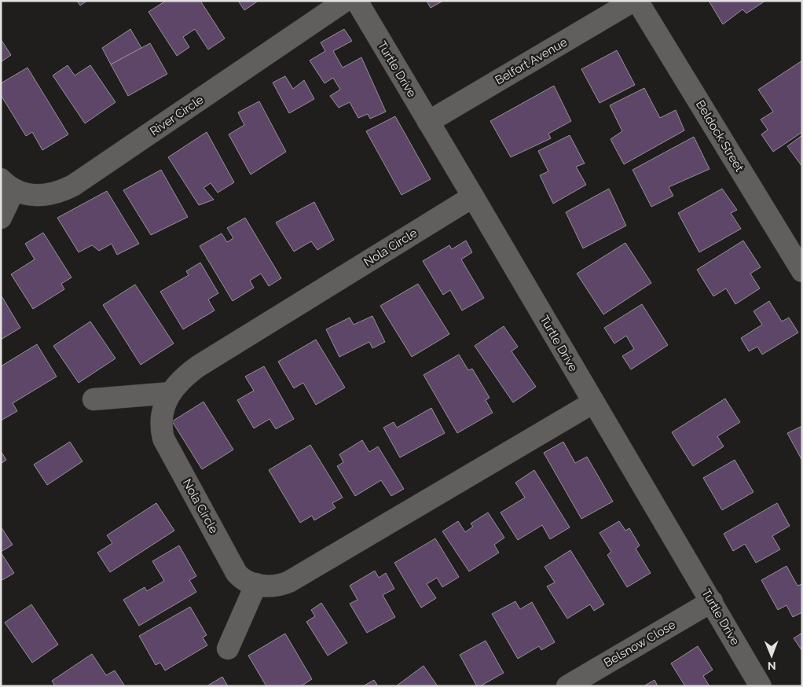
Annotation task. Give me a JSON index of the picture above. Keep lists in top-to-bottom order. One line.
{"streets":{"street":["Belfort Avenue","Turtle Drive","River Circle","Beldock Street","Nola Circle","Belsnow Close"]},"crossings":[["Belfort Avenue","Turtle Drive"],["Turtle Drive","Nola Circle"],["Turtle Drive","Belsnow Close"]],"north":"bottom"}
